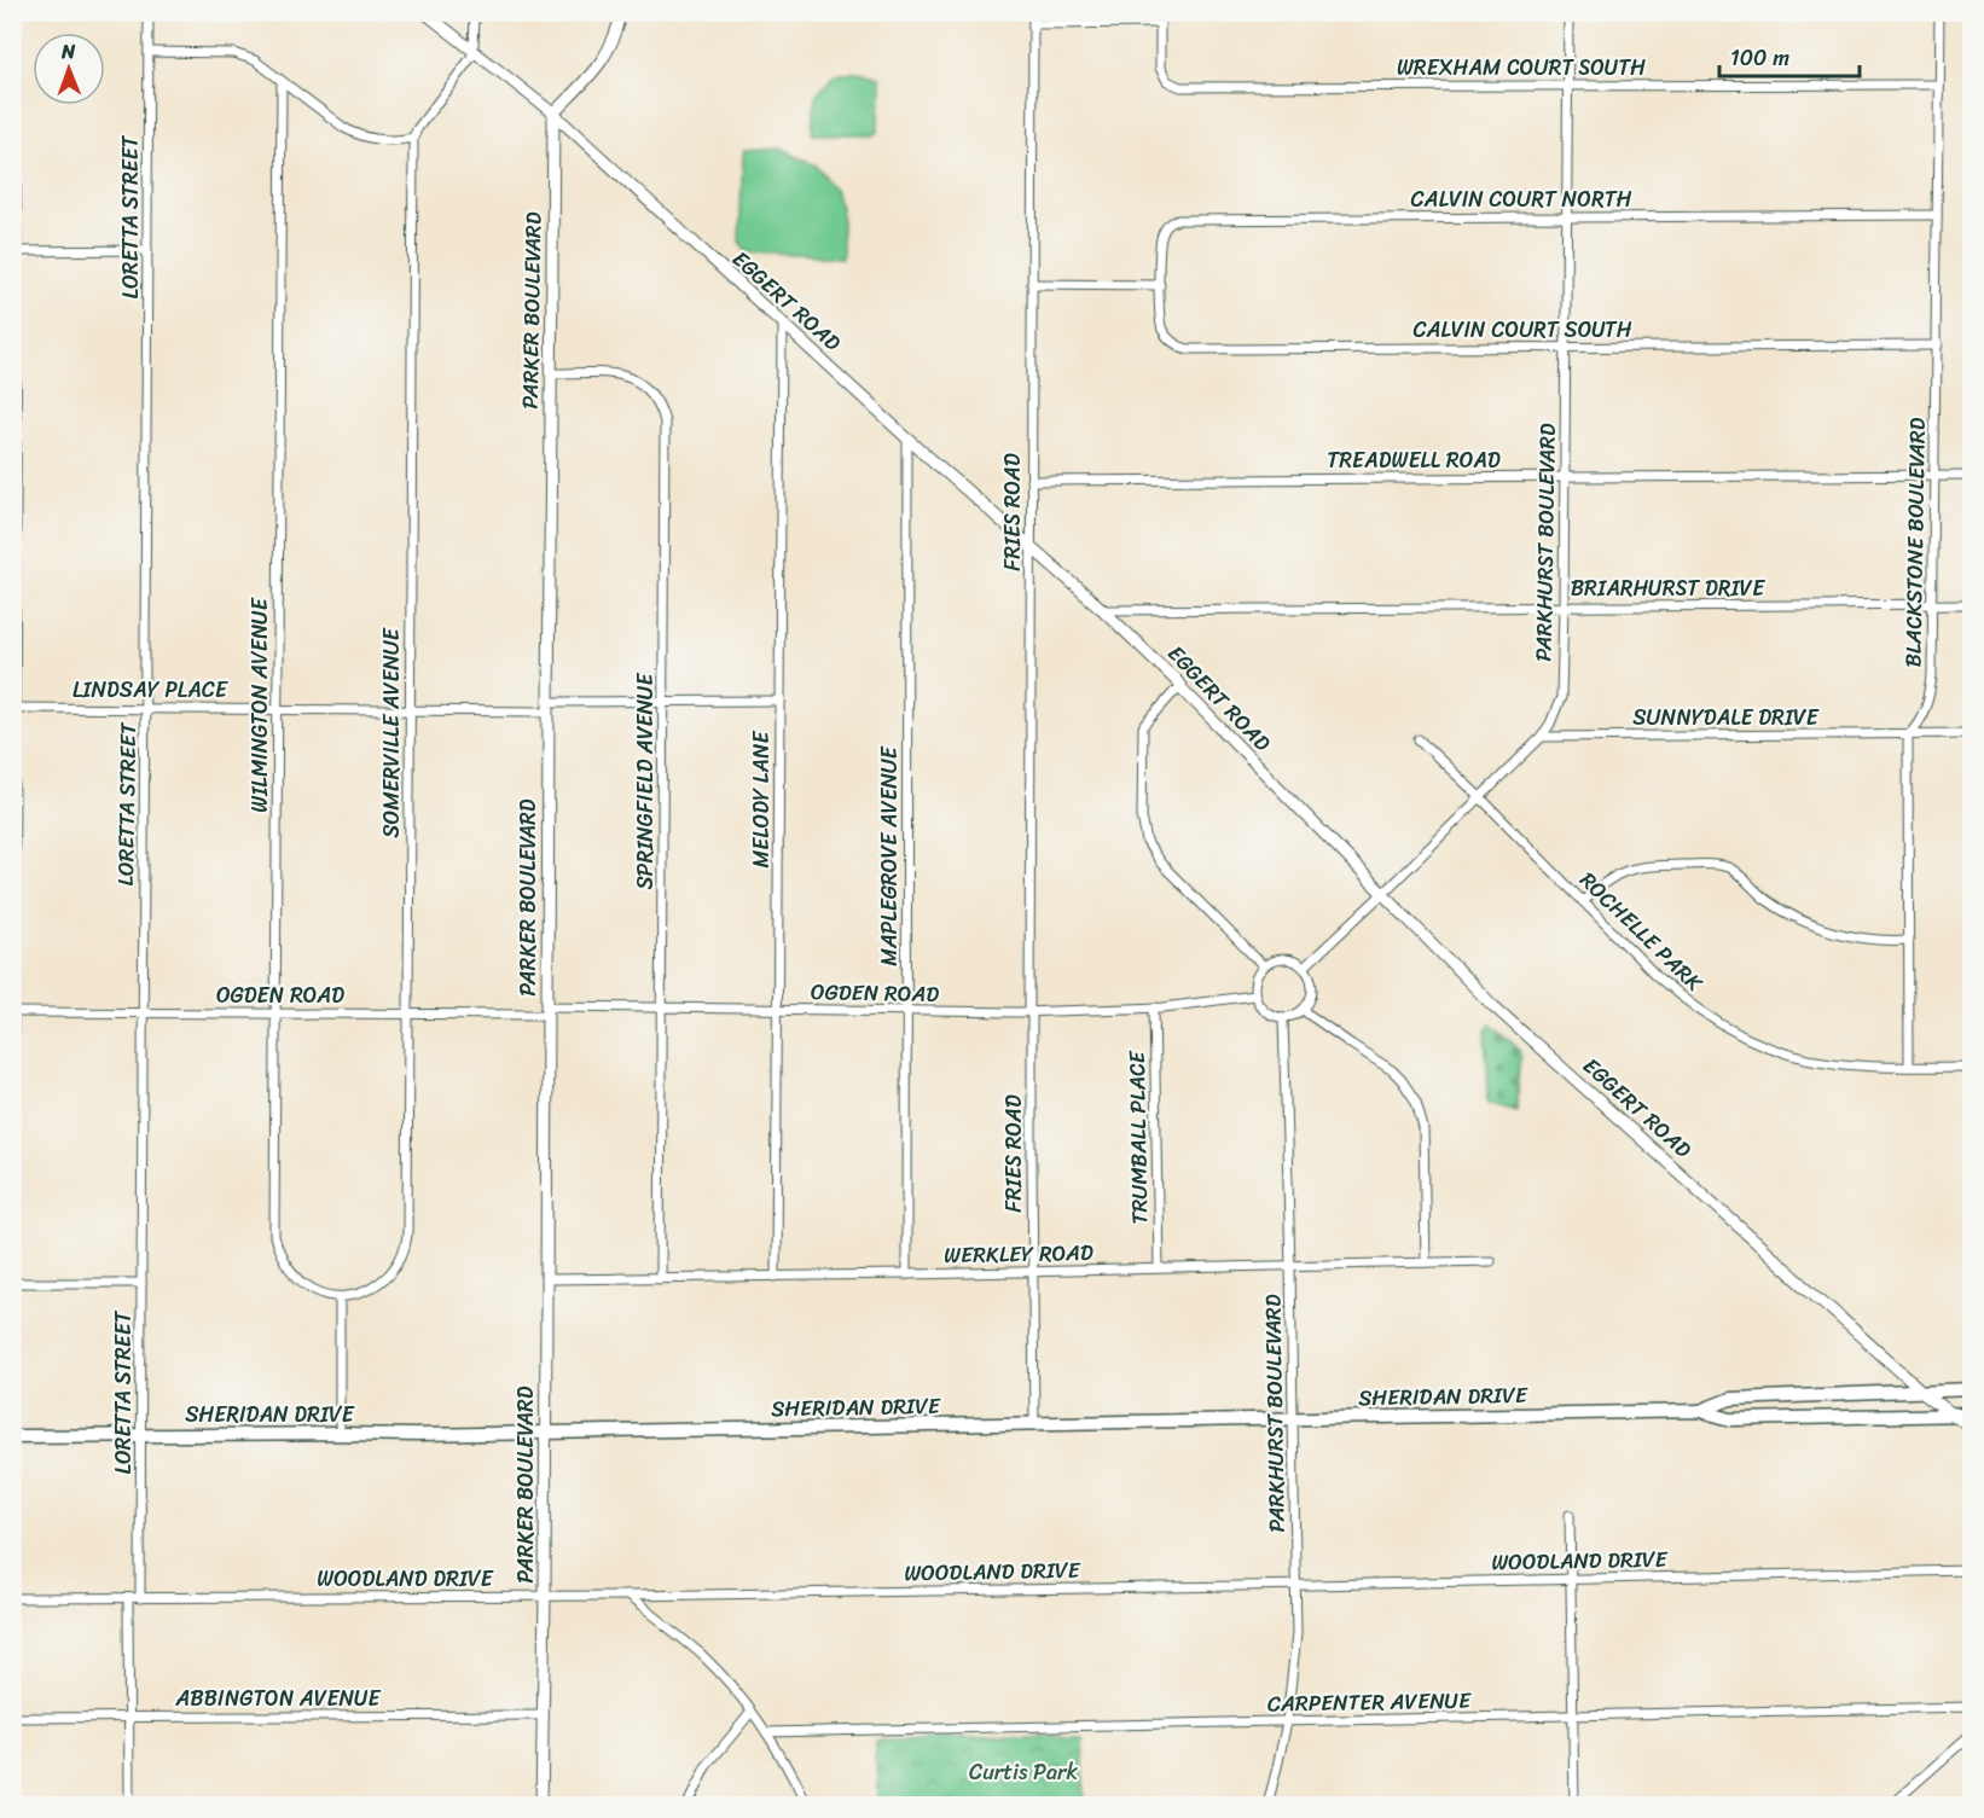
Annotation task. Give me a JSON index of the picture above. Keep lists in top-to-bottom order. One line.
{"streets":{"main road":["SHERIDAN DRIVE"],"street":["WREXHAM COURT SOUTH","CALVIN COURT NORTH","LORETTA STREET","EGGERT ROAD","PARKER BOULEVARD","CALVIN COURT SOUTH","TREADWELL ROAD","FRIES ROAD","PARKHURST BOULEVARD","BLACKSTONE BOULEVARD","BRIARHURST DRIVE","LINDSAY PLACE","WILMINGTON AVENUE","SUNNYDALE DRIVE","SOMERVILLE AVENUE","SPRINGFIELD AVENUE","MELODY LANE","MAPLEGROVE AVENUE","ROCHELLE PARK","OGDEN ROAD","TRUMBALL PLACE","WERKLEY ROAD","WOODLAND DRIVE","ABBINGTON AVENUE","CARPENTER AVENUE"]},"crossings":[["WREXHAM COURT SOUTH","PARKHURST BOULEVARD"],["WREXHAM COURT SOUTH","BLACKSTONE BOULEVARD"],["CALVIN COURT NORTH","CALVIN COURT SOUTH"],["CALVIN COURT NORTH","PARKHURST BOULEVARD"],["CALVIN COURT NORTH","BLACKSTONE BOULEVARD"],["LORETTA STREET","LINDSAY PLACE"],["LORETTA STREET","OGDEN ROAD"],["LORETTA STREET","SHERIDAN DRIVE"],["LORETTA STREET","WOODLAND DRIVE"],["EGGERT ROAD","PARKER BOULEVARD"],["EGGERT ROAD","FRIES ROAD"],["EGGERT ROAD","PARKHURST BOULEVARD"],["EGGERT ROAD","BRIARHURST DRIVE"],["EGGERT ROAD","MELODY LANE"],["EGGERT ROAD","MAPLEGROVE AVENUE"],["EGGERT ROAD","SHERIDAN DRIVE"],["PARKER BOULEVARD","LINDSAY PLACE"],["PARKER BOULEVARD","SPRINGFIELD AVENUE"],["PARKER BOULEVARD","OGDEN ROAD"],["PARKER BOULEVARD","WERKLEY ROAD"],["PARKER BOULEVARD","SHERIDAN DRIVE"],["PARKER BOULEVARD","WOODLAND DRIVE"],["PARKER BOULEVARD","ABBINGTON AVENUE"],["CALVIN COURT SOUTH","PARKHURST BOULEVARD"],["CALVIN COURT SOUTH","BLACKSTONE BOULEVARD"],["TREADWELL ROAD","FRIES ROAD"],["TREADWELL ROAD","PARKHURST BOULEVARD"],["TREADWELL ROAD","BLACKSTONE BOULEVARD"],["FRIES ROAD","OGDEN ROAD"],["FRIES ROAD","WERKLEY ROAD"],["FRIES ROAD","SHERIDAN DRIVE"],["PARKHURST BOULEVARD","BRIARHURST DRIVE"],["PARKHURST BOULEVARD","SUNNYDALE DRIVE"],["PARKHURST BOULEVARD","ROCHELLE PARK"],["PARKHURST BOULEVARD","OGDEN ROAD"],["PARKHURST BOULEVARD","WERKLEY ROAD"],["PARKHURST BOULEVARD","SHERIDAN DRIVE"],["PARKHURST BOULEVARD","WOODLAND DRIVE"],["PARKHURST BOULEVARD","CARPENTER AVENUE"],["BLACKSTONE BOULEVARD","BRIARHURST DRIVE"],["BLACKSTONE BOULEVARD","SUNNYDALE DRIVE"],["LINDSAY PLACE","WILMINGTON AVENUE"],["LINDSAY PLACE","SOMERVILLE AVENUE"],["LINDSAY PLACE","SPRINGFIELD AVENUE"],["LINDSAY PLACE","MELODY LANE"],["WILMINGTON AVENUE","SOMERVILLE AVENUE"],["WILMINGTON AVENUE","OGDEN ROAD"],["SOMERVILLE AVENUE","OGDEN ROAD"],["SPRINGFIELD AVENUE","OGDEN ROAD"],["SPRINGFIELD AVENUE","WERKLEY ROAD"],["MELODY LANE","OGDEN ROAD"],["MELODY LANE","WERKLEY ROAD"],["MAPLEGROVE AVENUE","OGDEN ROAD"],["MAPLEGROVE AVENUE","WERKLEY ROAD"],["OGDEN ROAD","TRUMBALL PLACE"],["TRUMBALL PLACE","WERKLEY ROAD"]],"parks":["Curtis Park"],"scale_bar":"100 m","north":"top"}
